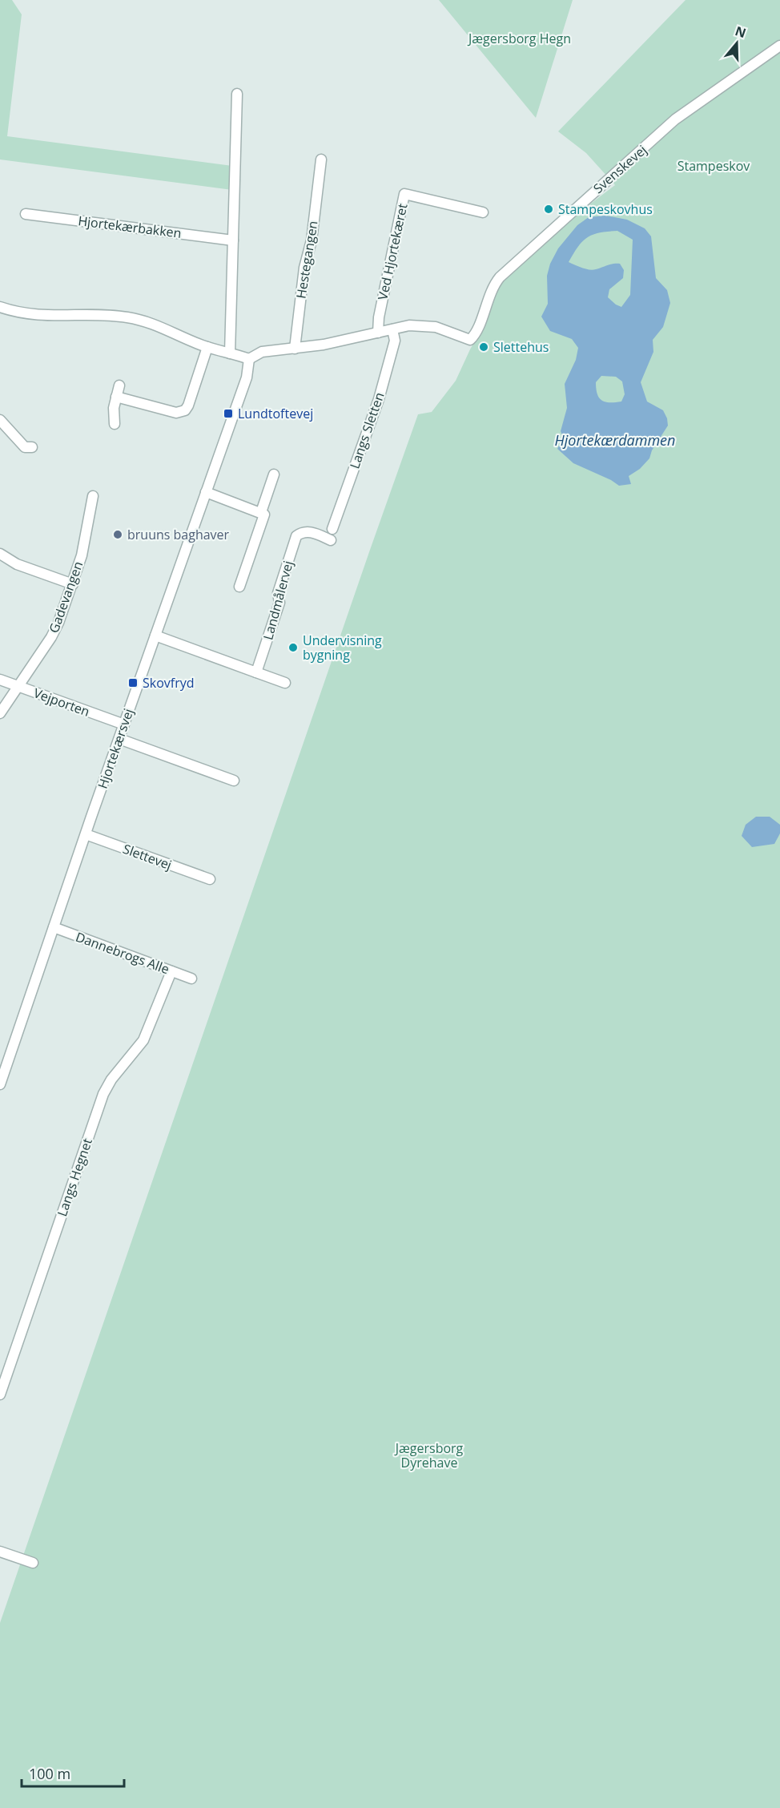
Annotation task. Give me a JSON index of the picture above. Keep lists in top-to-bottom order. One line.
{"streets":{"street":["Svenskevej","Hjortekærbakken","Ved Hjortekæret","Hestegangen","Langs Sletten","Gadevangen","Landmålervej","Vejporten","Hjortekærsvej","Slettevej","Dannebrogs Alle","Langs Hegnet"]},"crossings":[["Svenskevej","Langs Sletten"],["Gadevangen","Vejporten"],["Vejporten","Hjortekærsvej"],["Hjortekærsvej","Slettevej"],["Hjortekærsvej","Dannebrogs Alle"],["Dannebrogs Alle","Langs Hegnet"]],"water":["Hjortekærdammen"],"parks":["Jægersborg Hegn","Stampeskov","Jægersborg Dyrehave"],"places":{"other":["Stampeskovhus","Slettehus","bruuns baghaver","Undervisning bygning"],"transit":["Lundtoftevej","Skovfryd"]},"scale_bar":"100 m","north":"top"}
